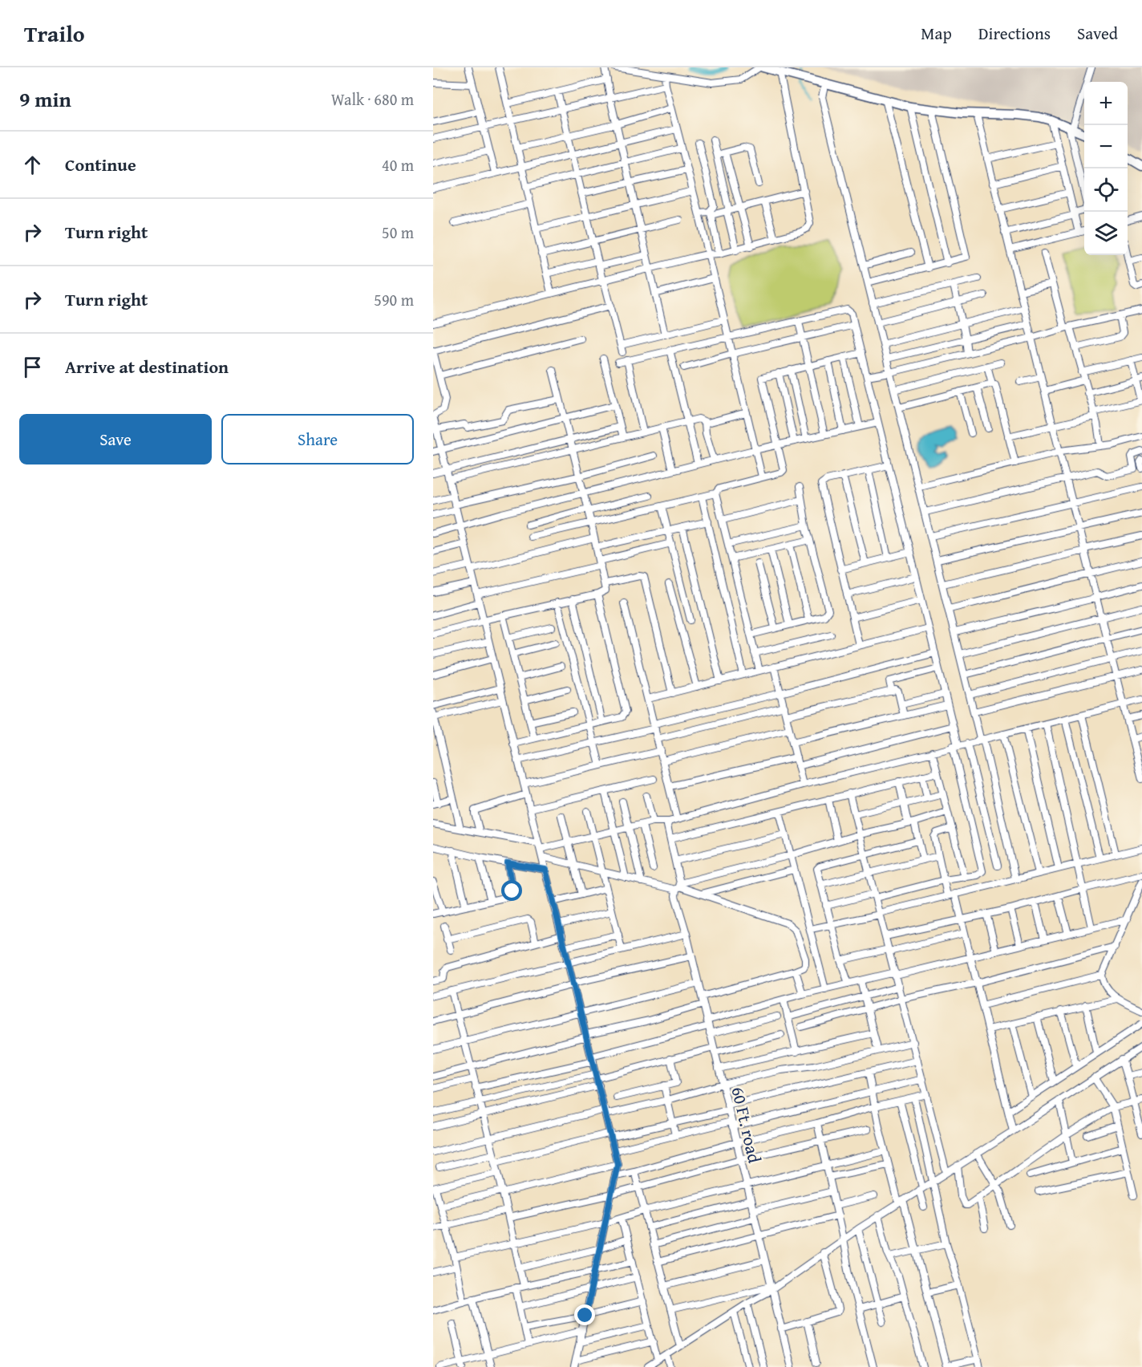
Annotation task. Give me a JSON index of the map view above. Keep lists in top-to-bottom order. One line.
{"streets":{"street":["60 Ft. road"]},"page":{"header":"Trailo","nav":["Map","Directions","Saved"],"heading":["9 min","Walk · 680 m"],"map_buttons":["+","−"],"list":[["Continue","40 m"],["Turn right","50 m"],["Turn right","590 m"],"Arrive at destination"],"buttons":["Save","Share"]}}
